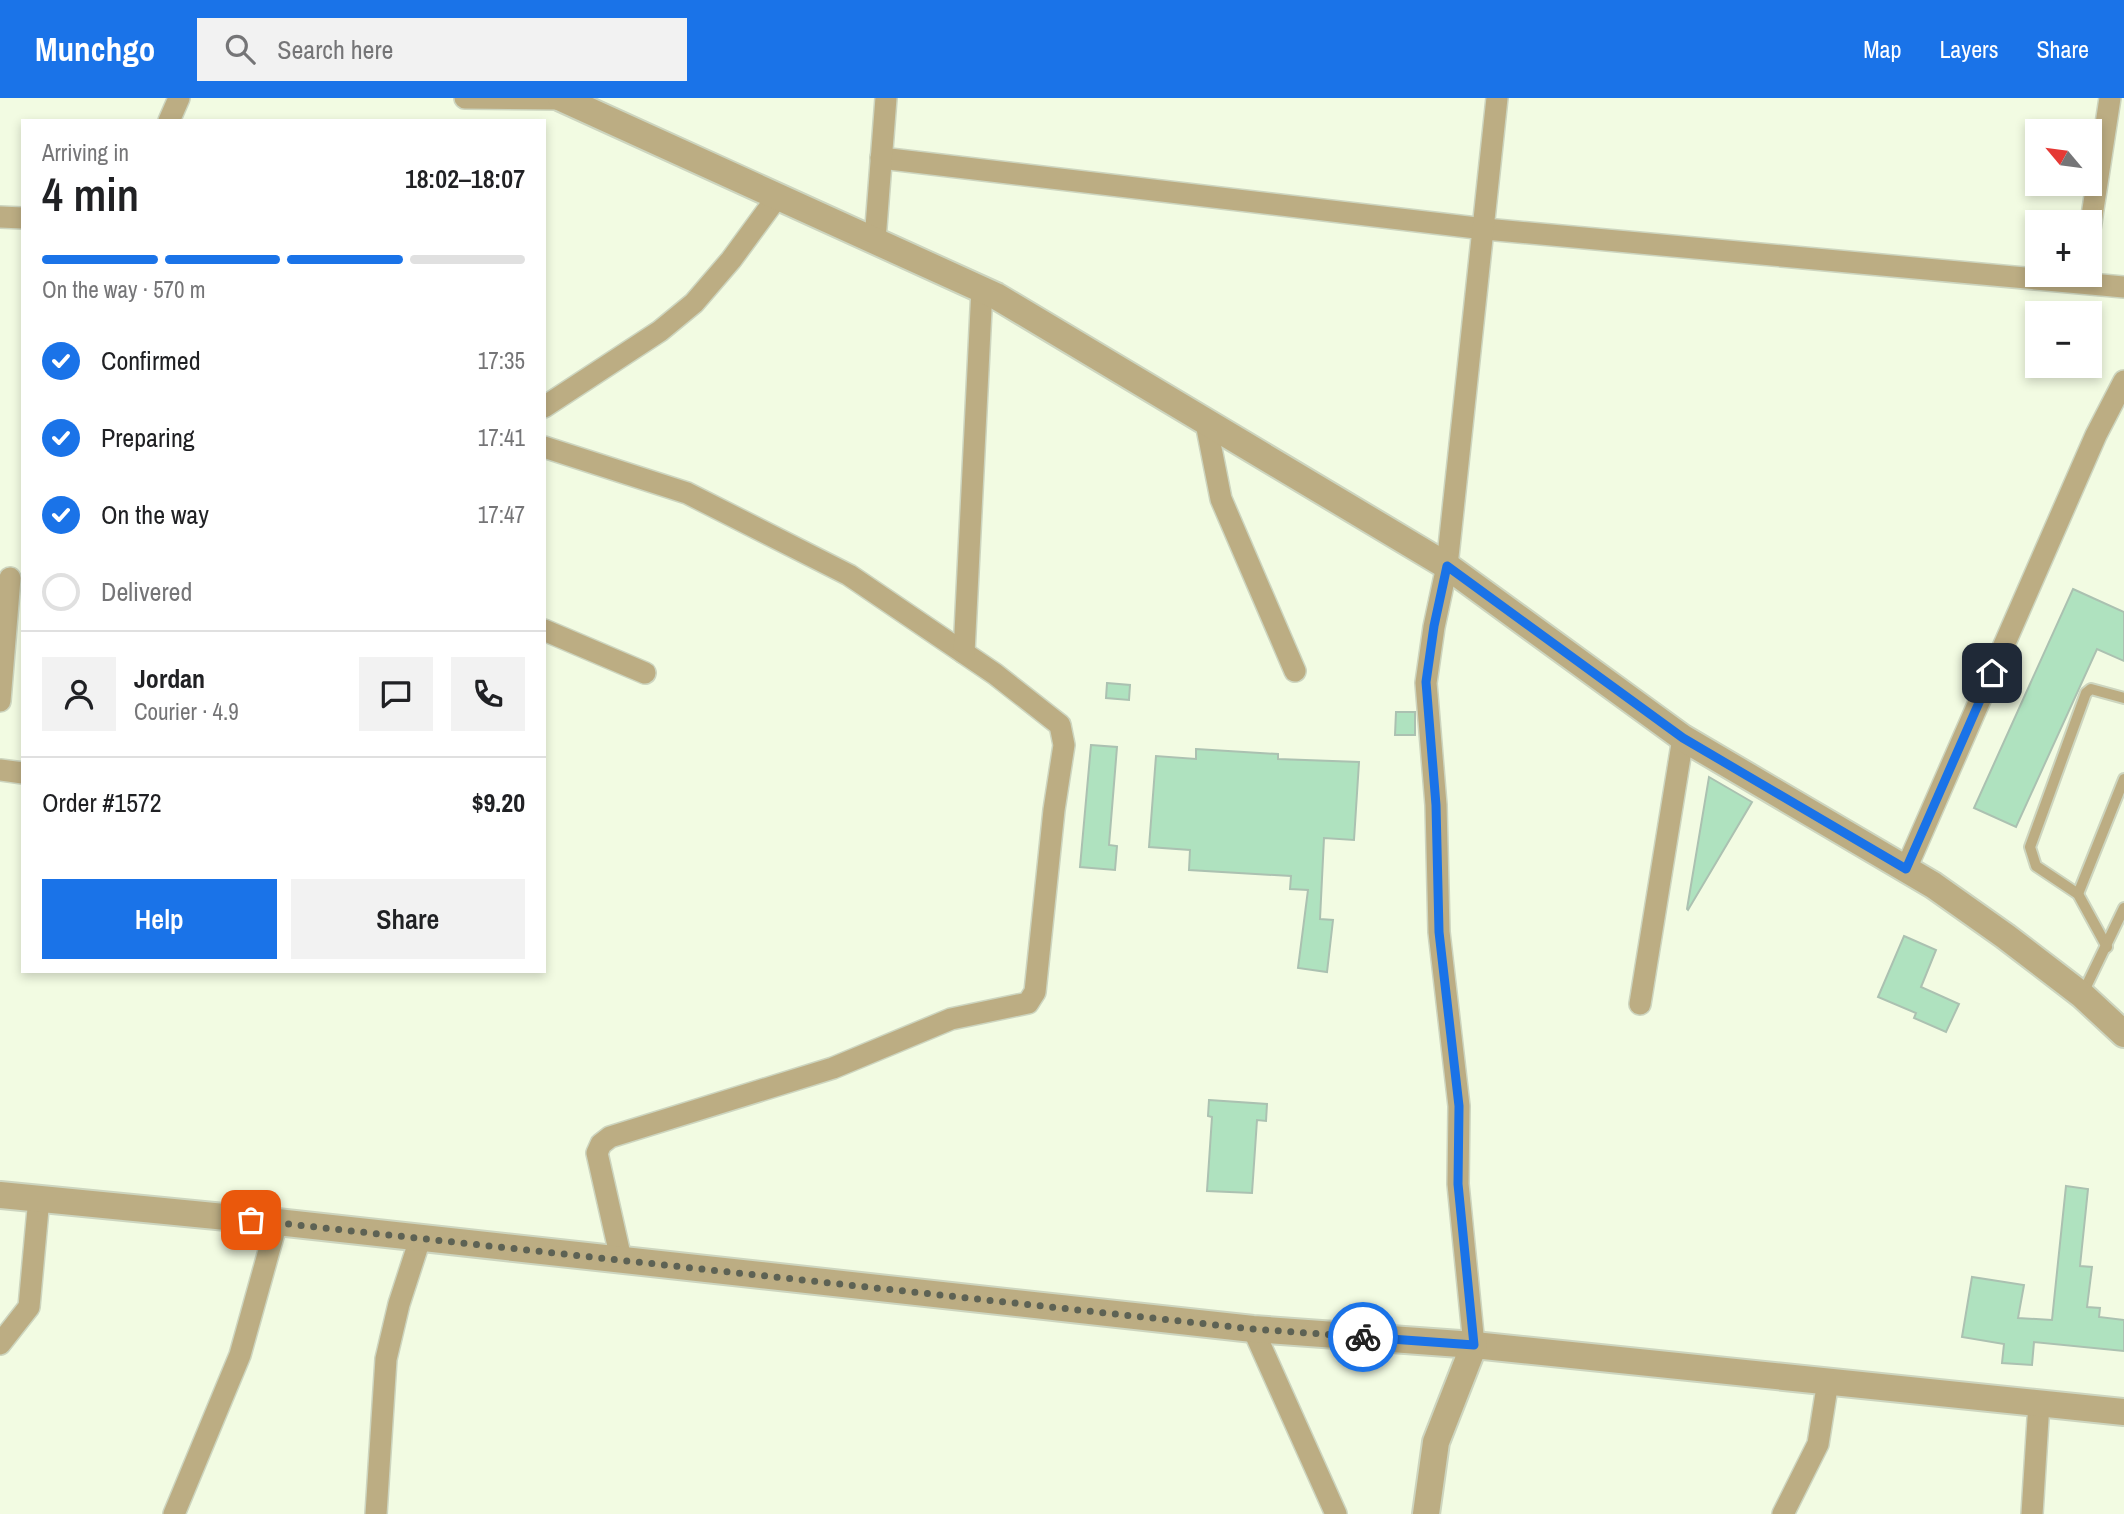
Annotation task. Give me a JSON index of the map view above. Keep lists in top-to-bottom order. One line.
{"north":"top left","page":{"header":"Munchgo","search":"Search here","nav":["Map","Layers","Share"],"map_buttons":["+","−"],"heading":["4 min","Arriving in","18:02–18:07"],"panel":["Jordan","Courier · 4.9","Order #1572","$9.20"],"bar":"On the way · 570 m","list":[["Confirmed","17:35"],["Preparing","17:41"],["On the way","17:47"],"Delivered"],"buttons":["Help","Share"]}}
